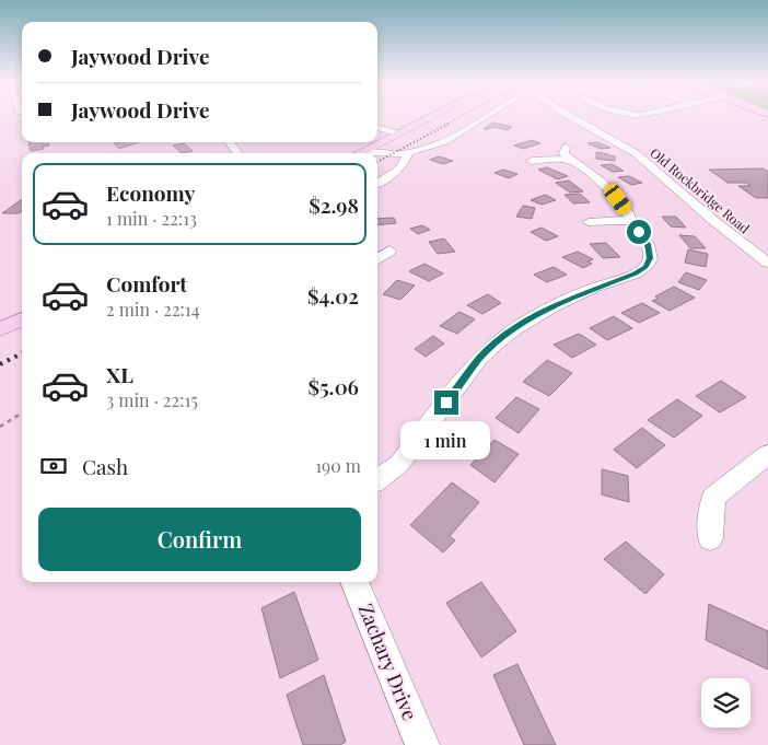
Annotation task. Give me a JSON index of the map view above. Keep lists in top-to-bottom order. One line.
{"streets":{"street":["Old Rockbridge Road","Zachary Drive"]},"page":{"banner":["Jaywood Drive","Jaywood Drive"],"list":[{"name":"Economy","note":"1 min · 22:13","value":"$2.98"},{"name":"Comfort","note":"2 min · 22:14","value":"$4.02"},{"name":"XL","note":"3 min · 22:15","value":"$5.06"}],"bubble":"1 min","pay":["Cash","190 m"],"buttons":"Confirm"}}
